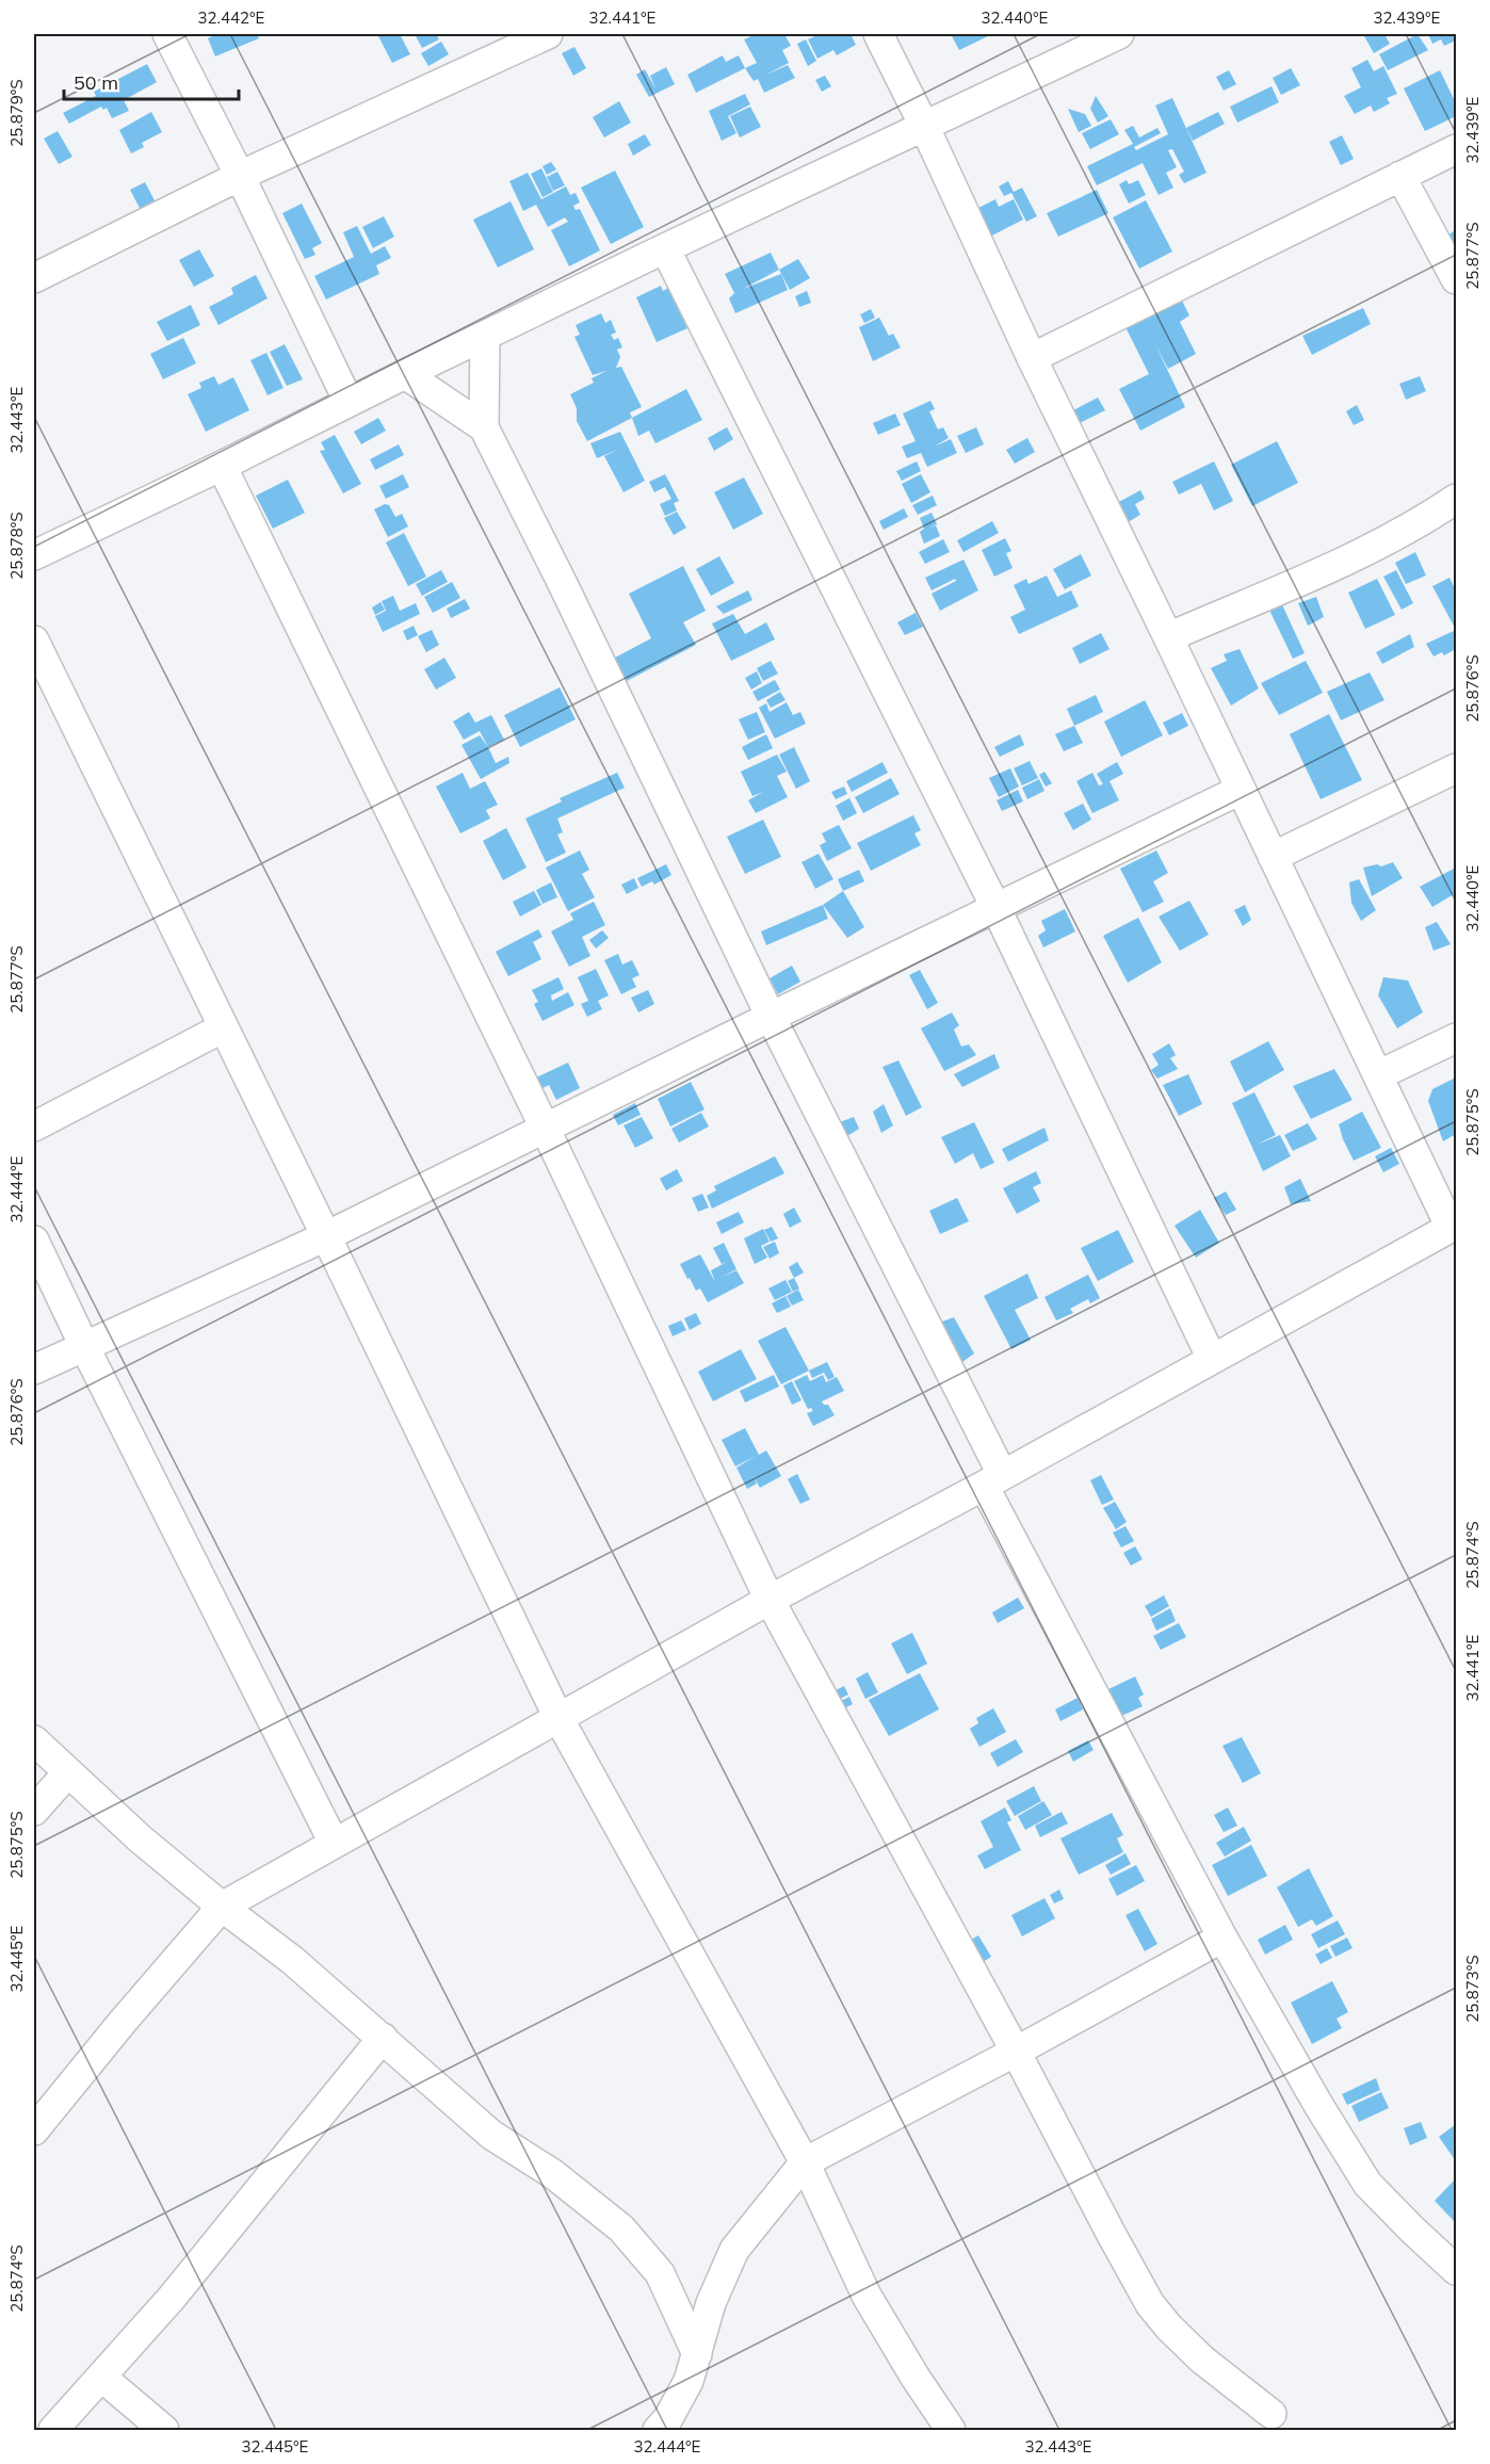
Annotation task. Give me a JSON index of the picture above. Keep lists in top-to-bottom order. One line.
{"scale_bar":"50 m","coordinates":["32.442°E","32.441°E","32.440°E","32.439°E","25.879°S","25.877°S","32.443°E","25.878°S","25.876°S","25.875°S","32.444°E","25.874°S","32.445°E","25.873°S"]}
